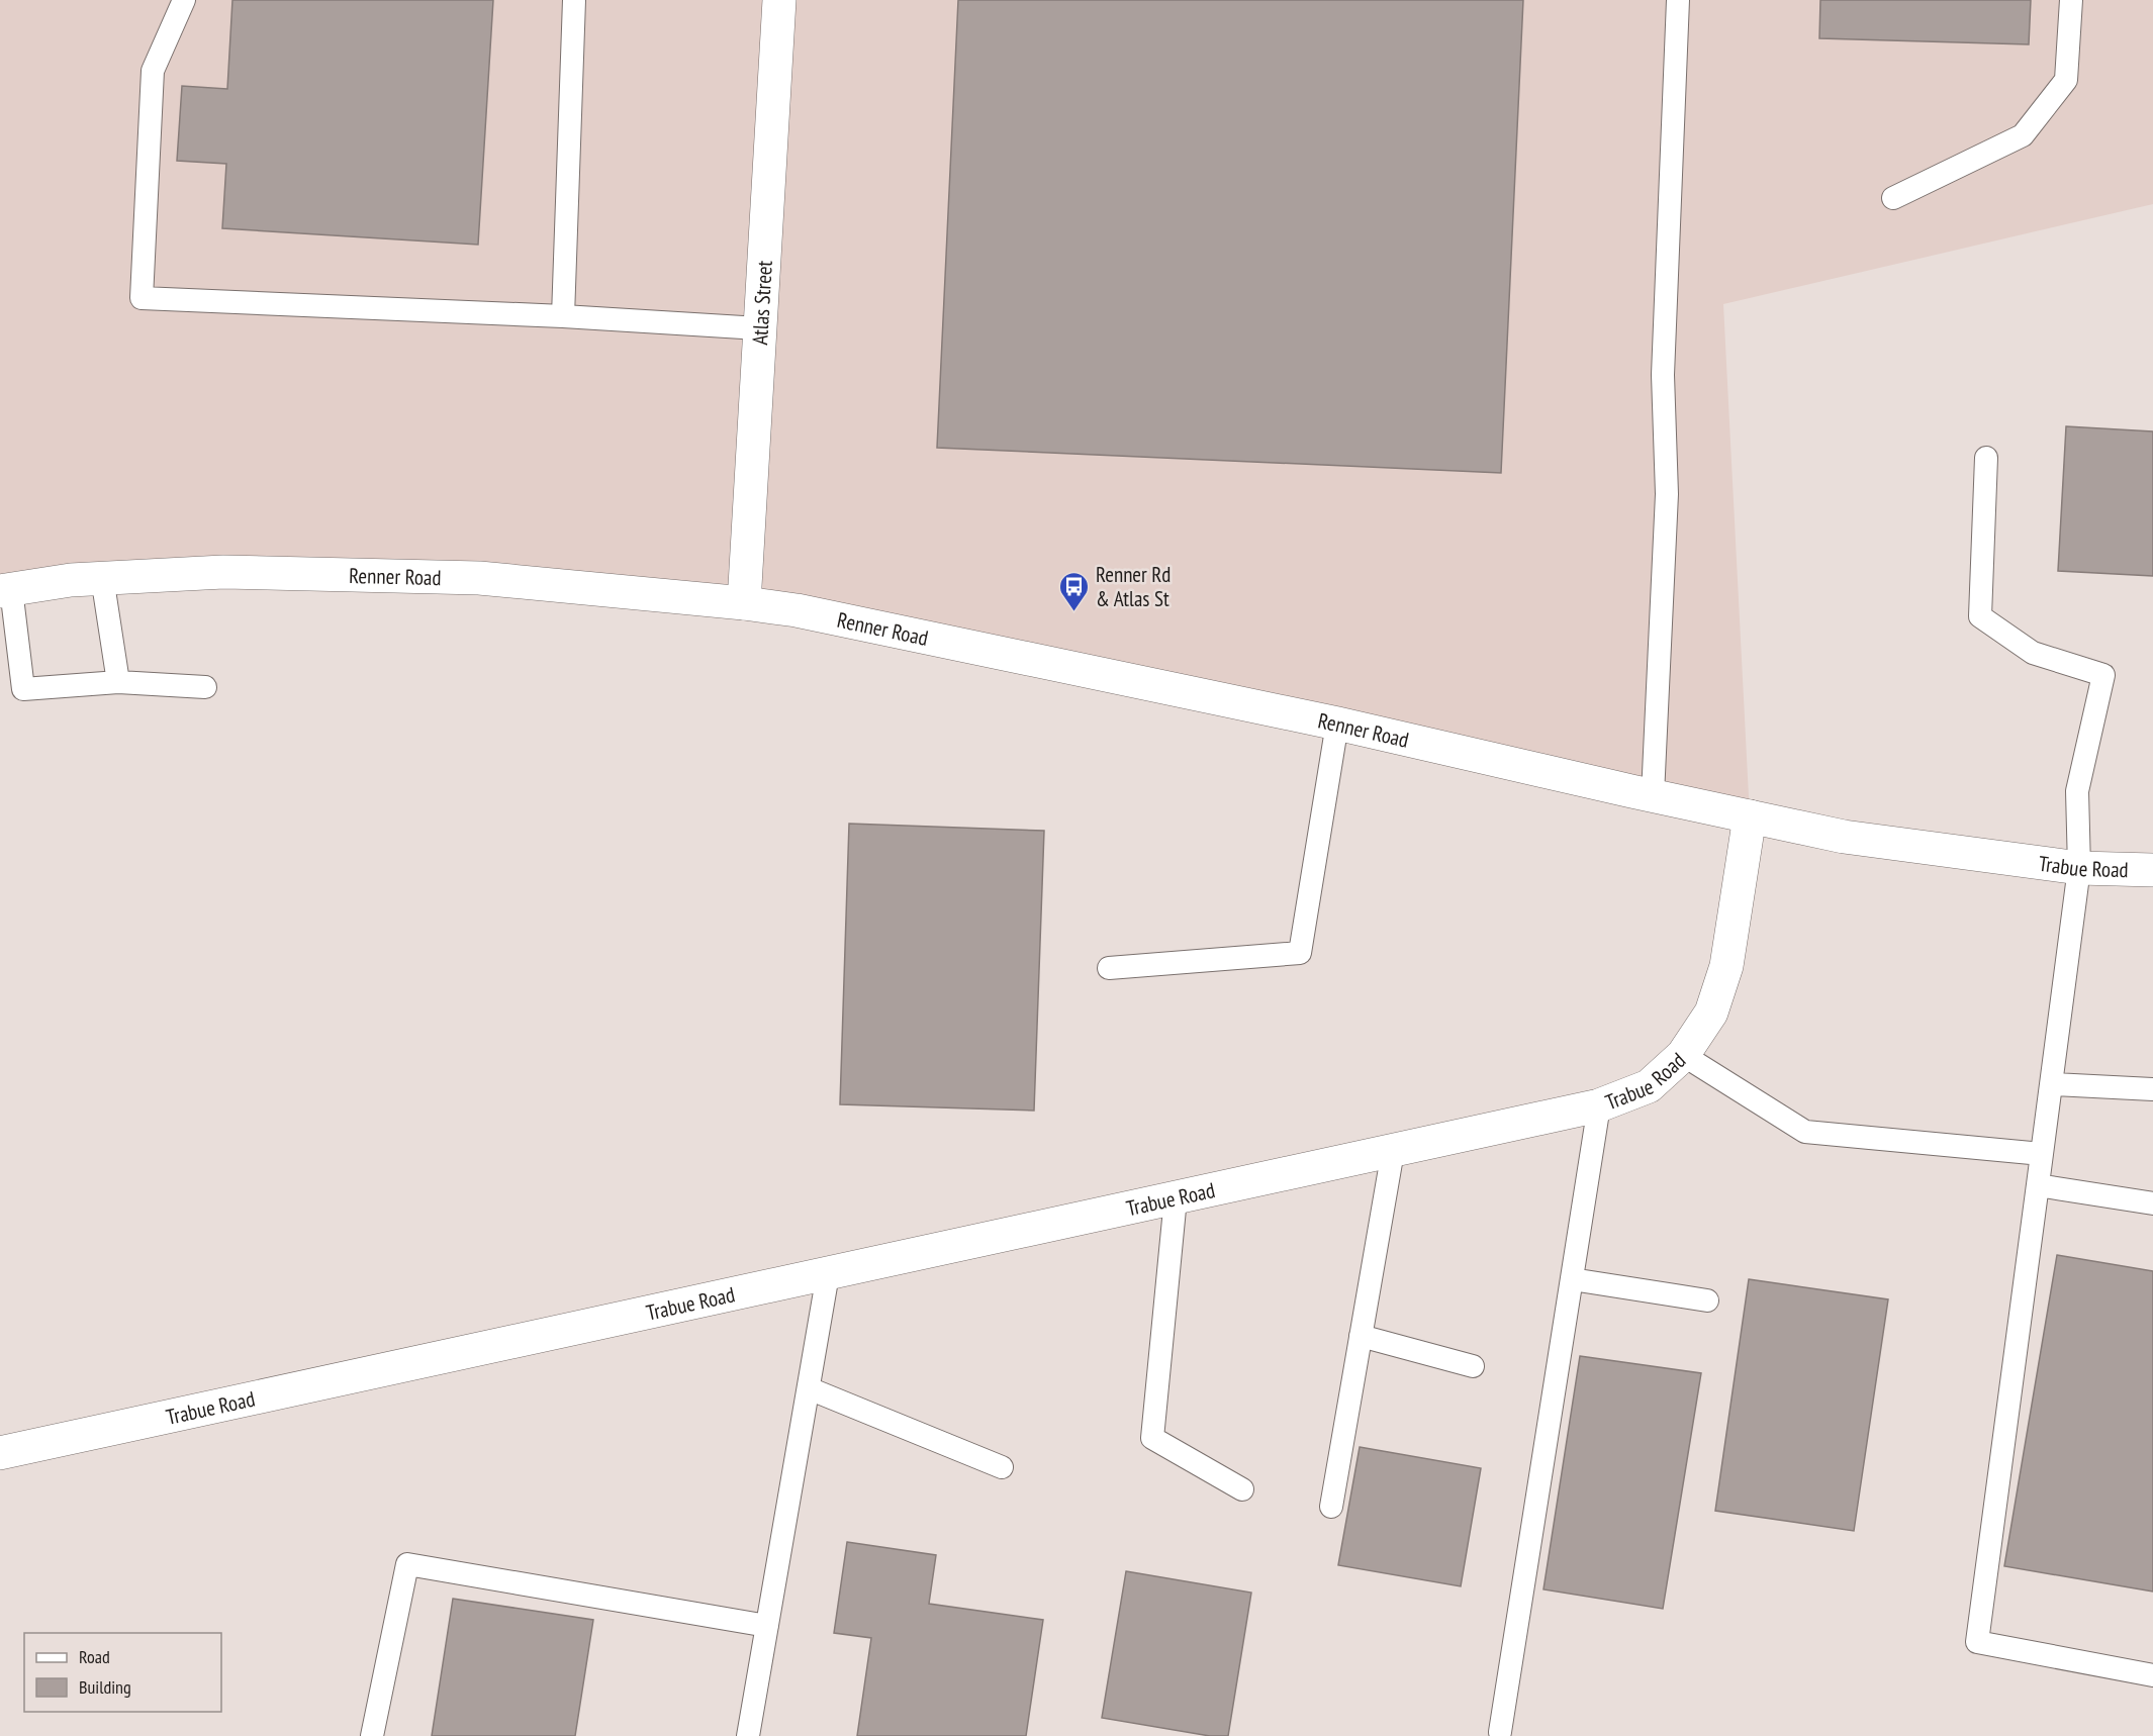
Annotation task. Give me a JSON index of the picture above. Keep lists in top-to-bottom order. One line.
{"streets":{"street":["Atlas Street","Renner Road","Trabue Road"]},"crossings":[["Atlas Street","Renner Road"],["Renner Road","Trabue Road"]],"places":{"bus stop":["Renner Rd & Atlas St"]},"legend":["Road","Building"]}
